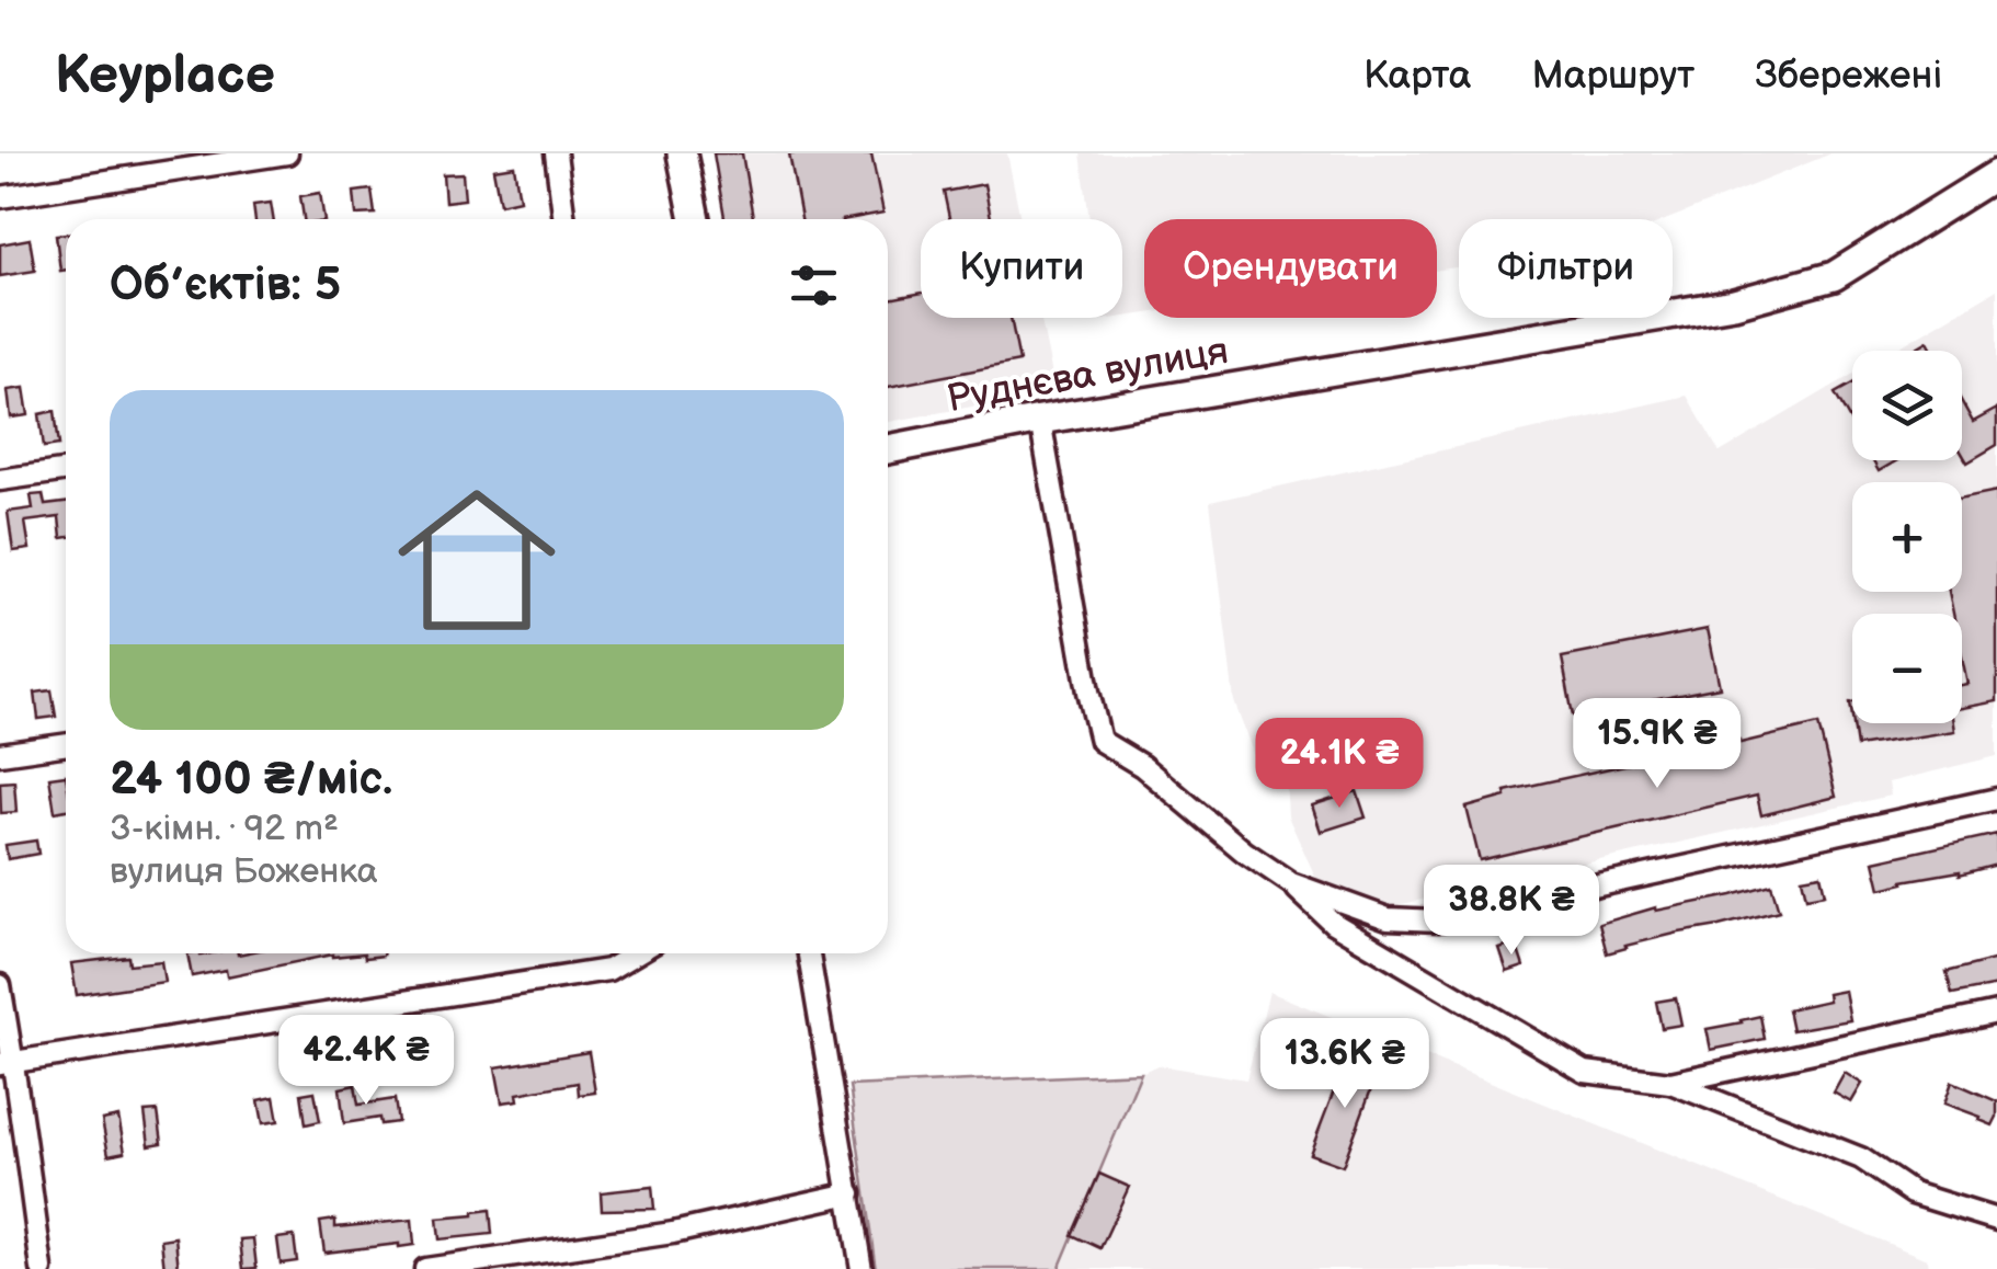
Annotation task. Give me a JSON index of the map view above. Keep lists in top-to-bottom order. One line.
{"streets":{"street":["Руднєва вулиця"]},"page":{"header":"Keyplace","nav":["Карта","Маршрут","Збережені"],"chip":["Купити","Орендувати","Фільтри"],"heading":"Об’єктів: 5","map_buttons":["+","−"],"list":[{"name":"24 100 ₴/міс.","note":"3-кімн. · 92 m² · вулиця Боженка"}],"price":["15.9K ₴","24.1K ₴","38.8K ₴","42.4K ₴","13.6K ₴"]}}
